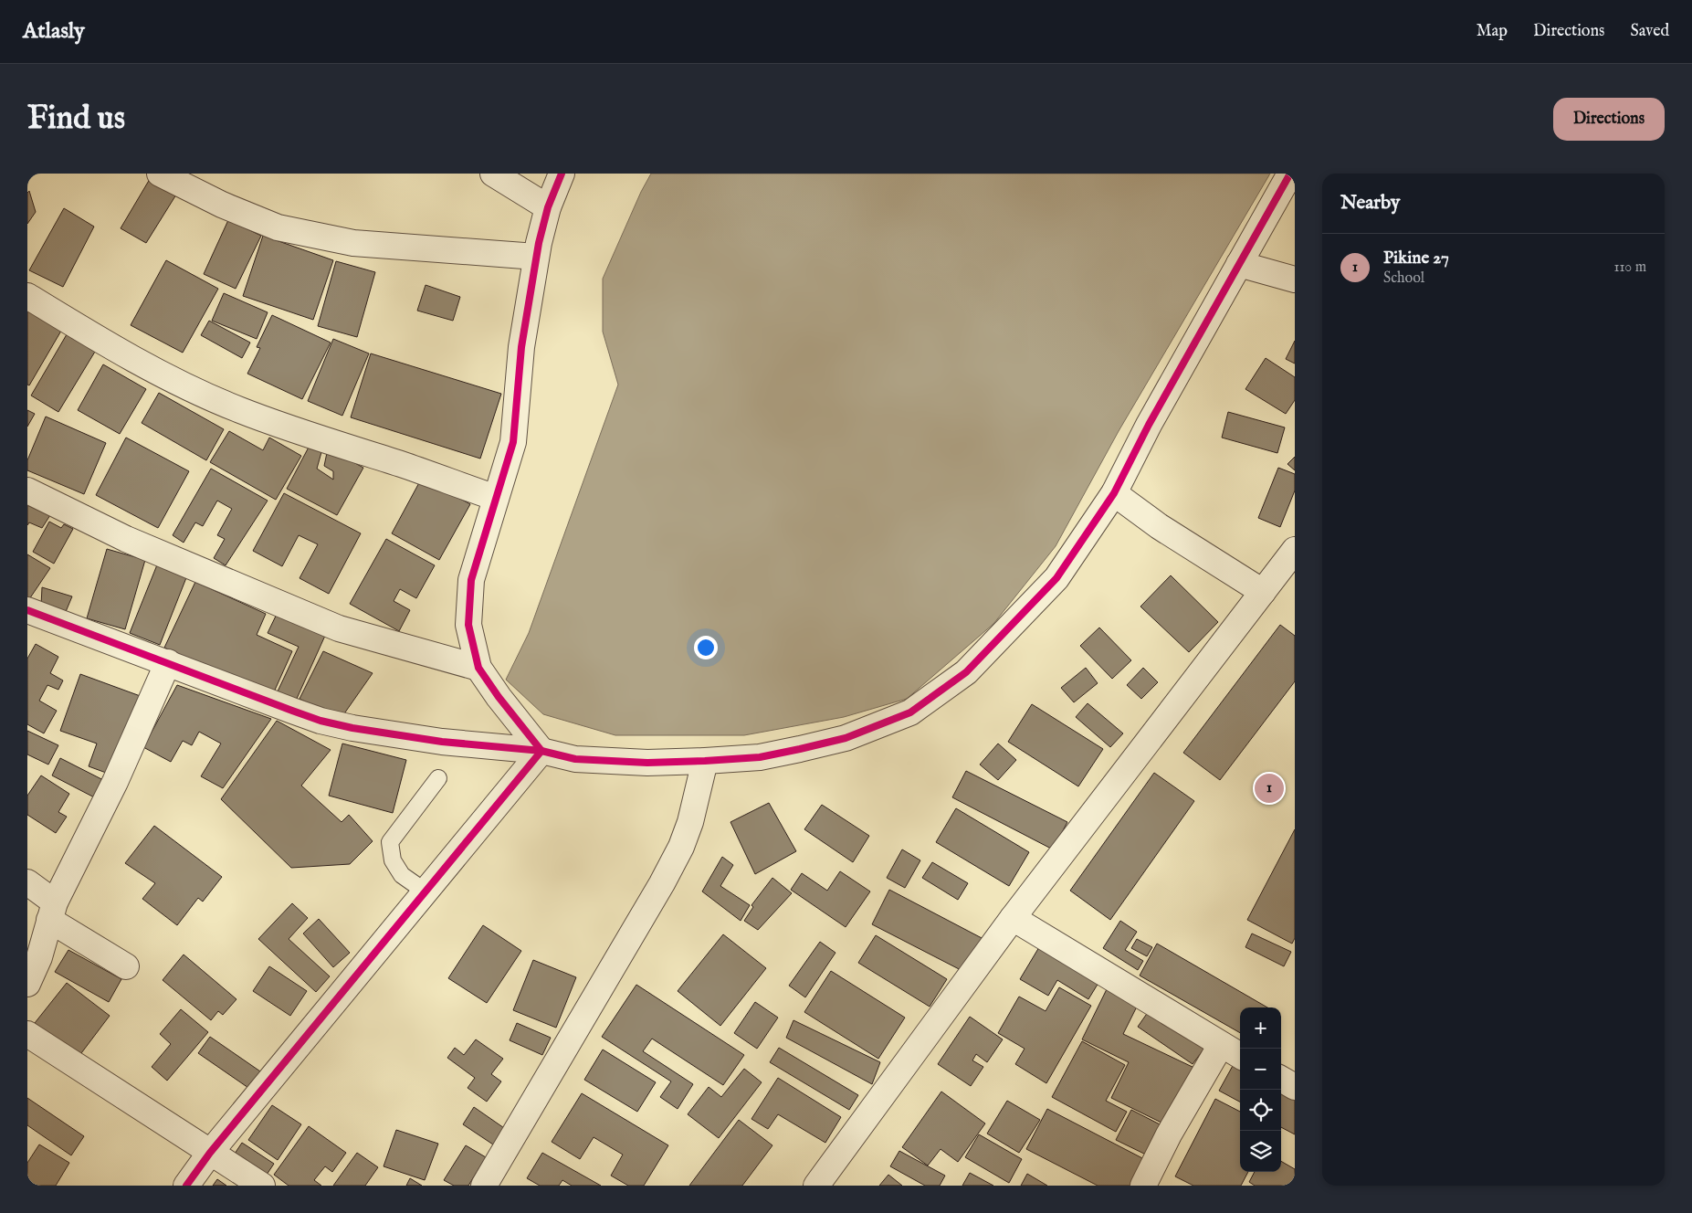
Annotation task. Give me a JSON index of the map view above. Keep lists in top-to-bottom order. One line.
{"page":{"header":"Atlasly","nav":["Map","Directions","Saved"],"buttons":"Directions","title":"Find us","heading":"Nearby","list":[{"mark":"1","name":"Pikine 27","note":"School","value":"110 m"}],"pins":"1","map_buttons":["+","−"]}}
